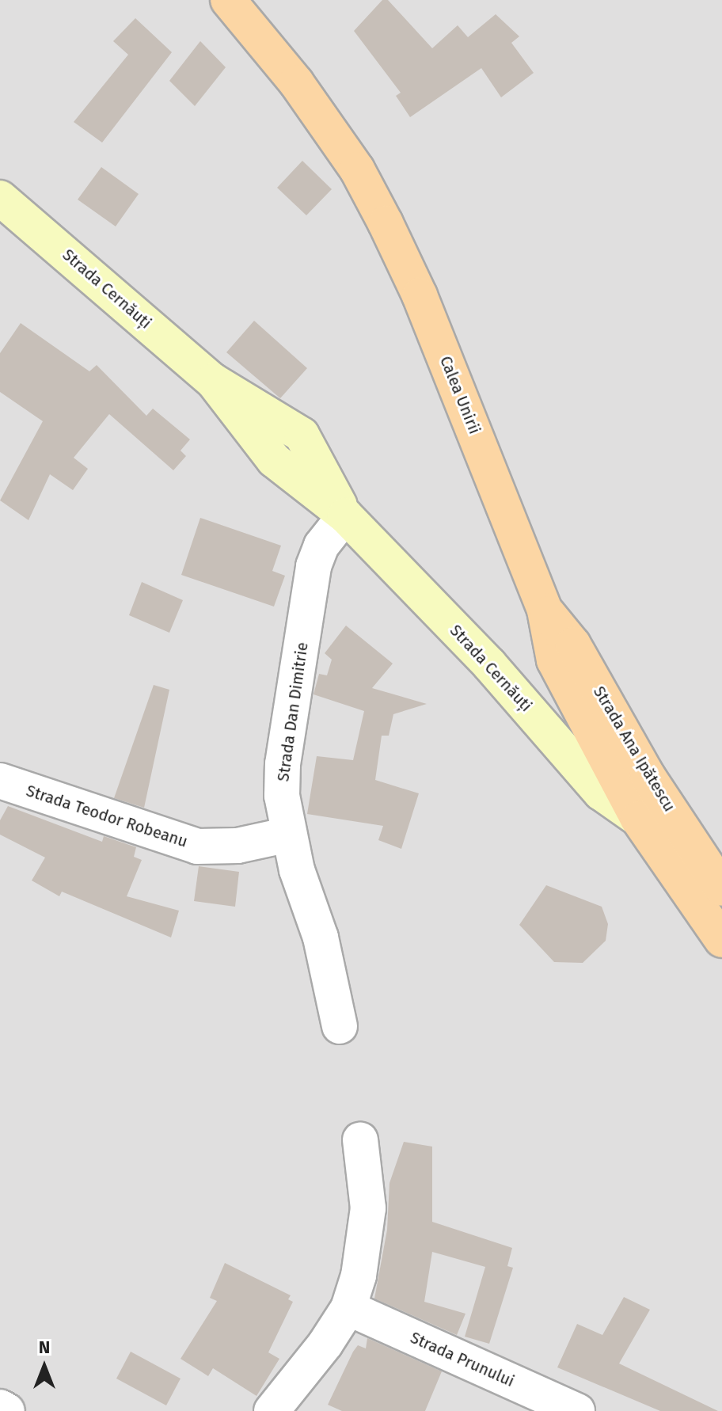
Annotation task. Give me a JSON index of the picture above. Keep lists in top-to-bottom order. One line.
{"streets":{"main road":["Calea Unirii","Strada Ana Ipătescu"],"street":["Strada Cernăuți","Strada Dan Dimitrie","Strada Teodor Robeanu","Strada Prunului"]},"crossings":[["Strada Cernăuți","Calea Unirii"],["Strada Cernăuți","Strada Dan Dimitrie"],["Strada Cernăuți","Strada Ana Ipătescu"],["Calea Unirii","Strada Ana Ipătescu"],["Strada Dan Dimitrie","Strada Teodor Robeanu"]],"north":"top"}
